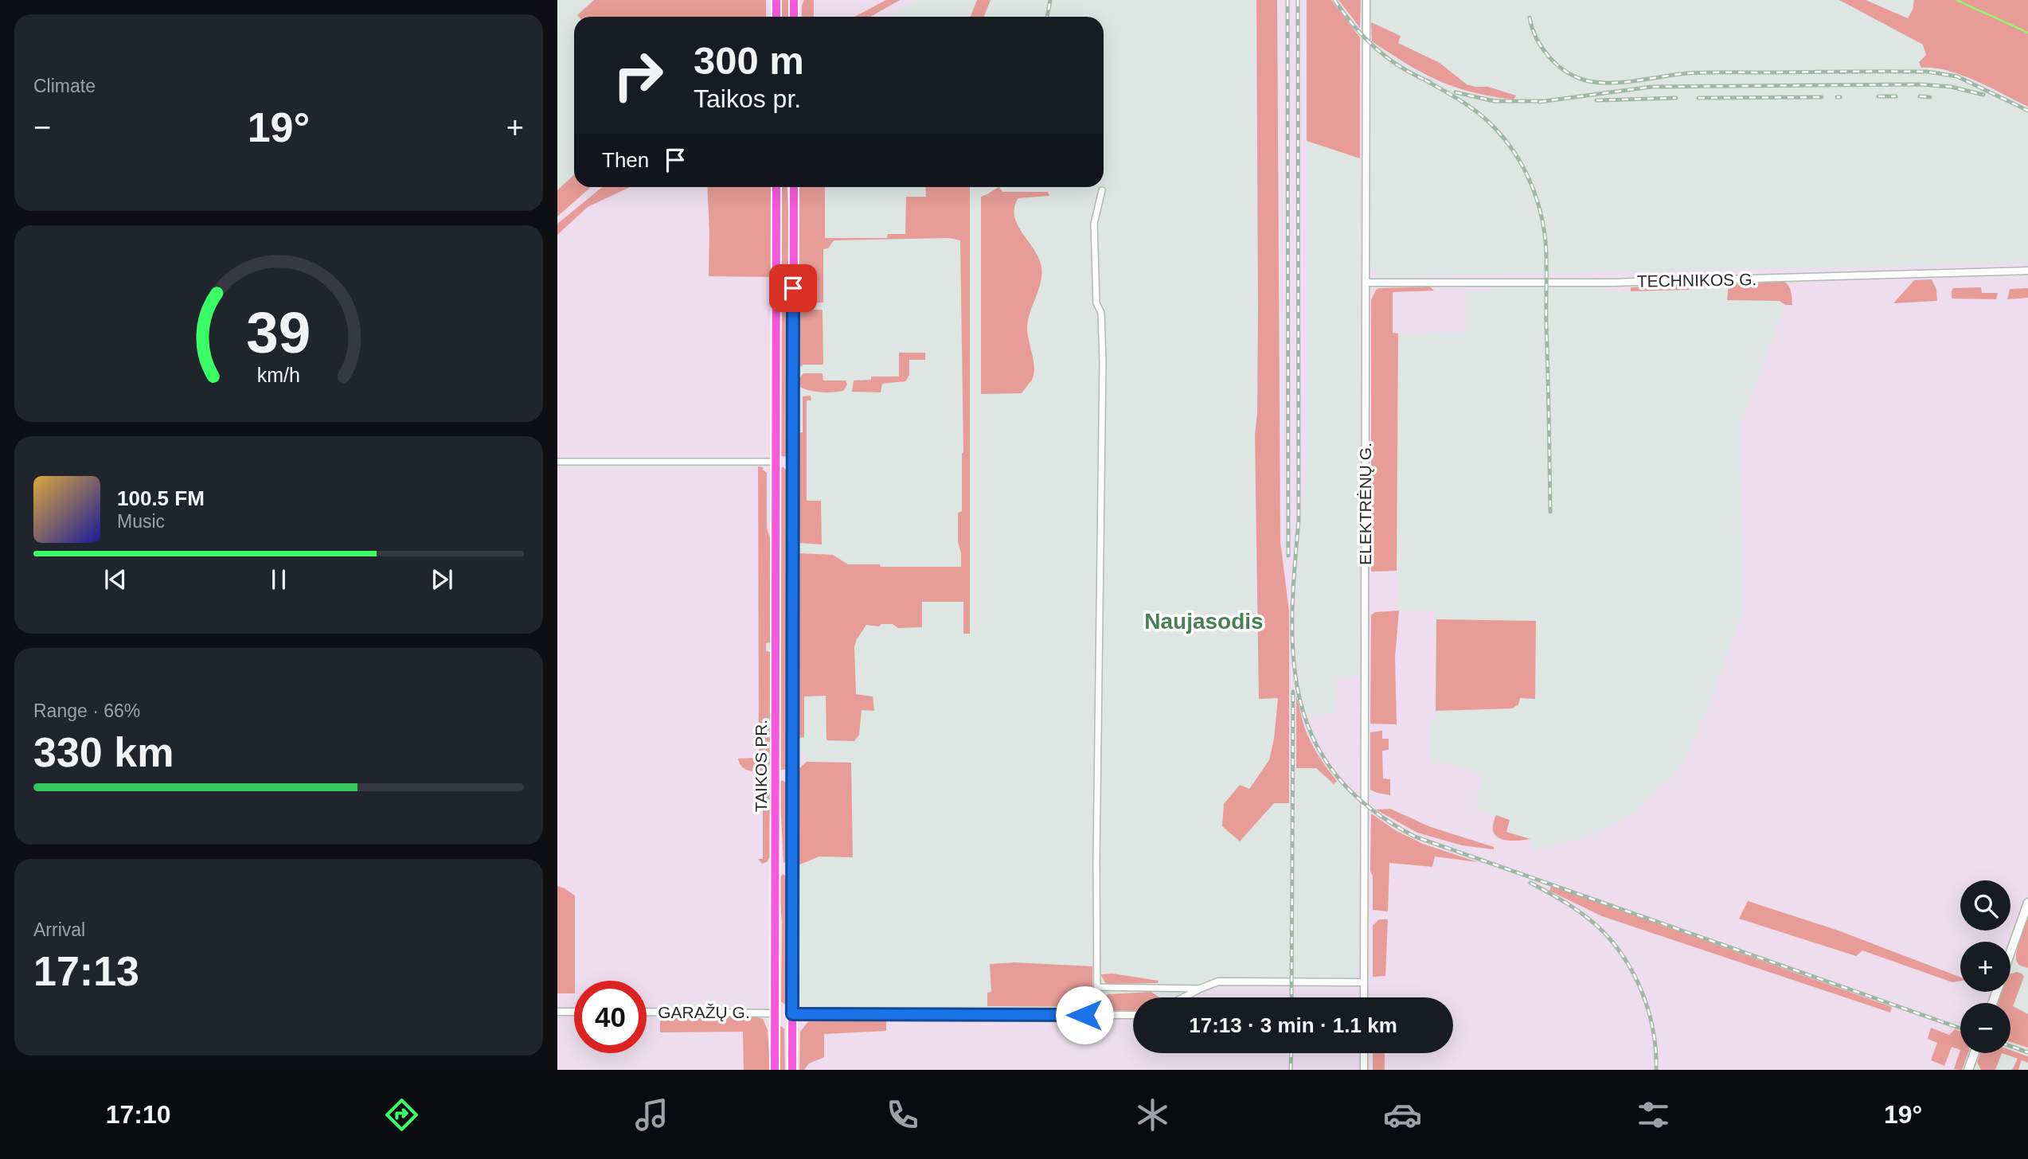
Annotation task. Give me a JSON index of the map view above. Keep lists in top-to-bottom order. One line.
{"streets":{"main road":["TAIKOS PR."],"street":["TECHNIKOS G.","ELEKTRĖNŲ G.","GARAŽŲ G."]},"crossings":[["TECHNIKOS G.","ELEKTRĖNŲ G."],["TAIKOS PR.","GARAŽŲ G."]],"districts":["Naujasodis"],"page":{"tile":["Climate",["Range · 66%","330 km"],["Arrival","17:13"]],"turn":["300 m","Taikos pr."],"heat":["−","19°","+"],"then":"Then","song":["100.5 FM","Music"],"map_buttons":["+","−"],"limit":"40","trip":"17:13 · 3 min · 1.1 km","tabs":["17:10","19°"],"gauge":["39","km/h"]}}
